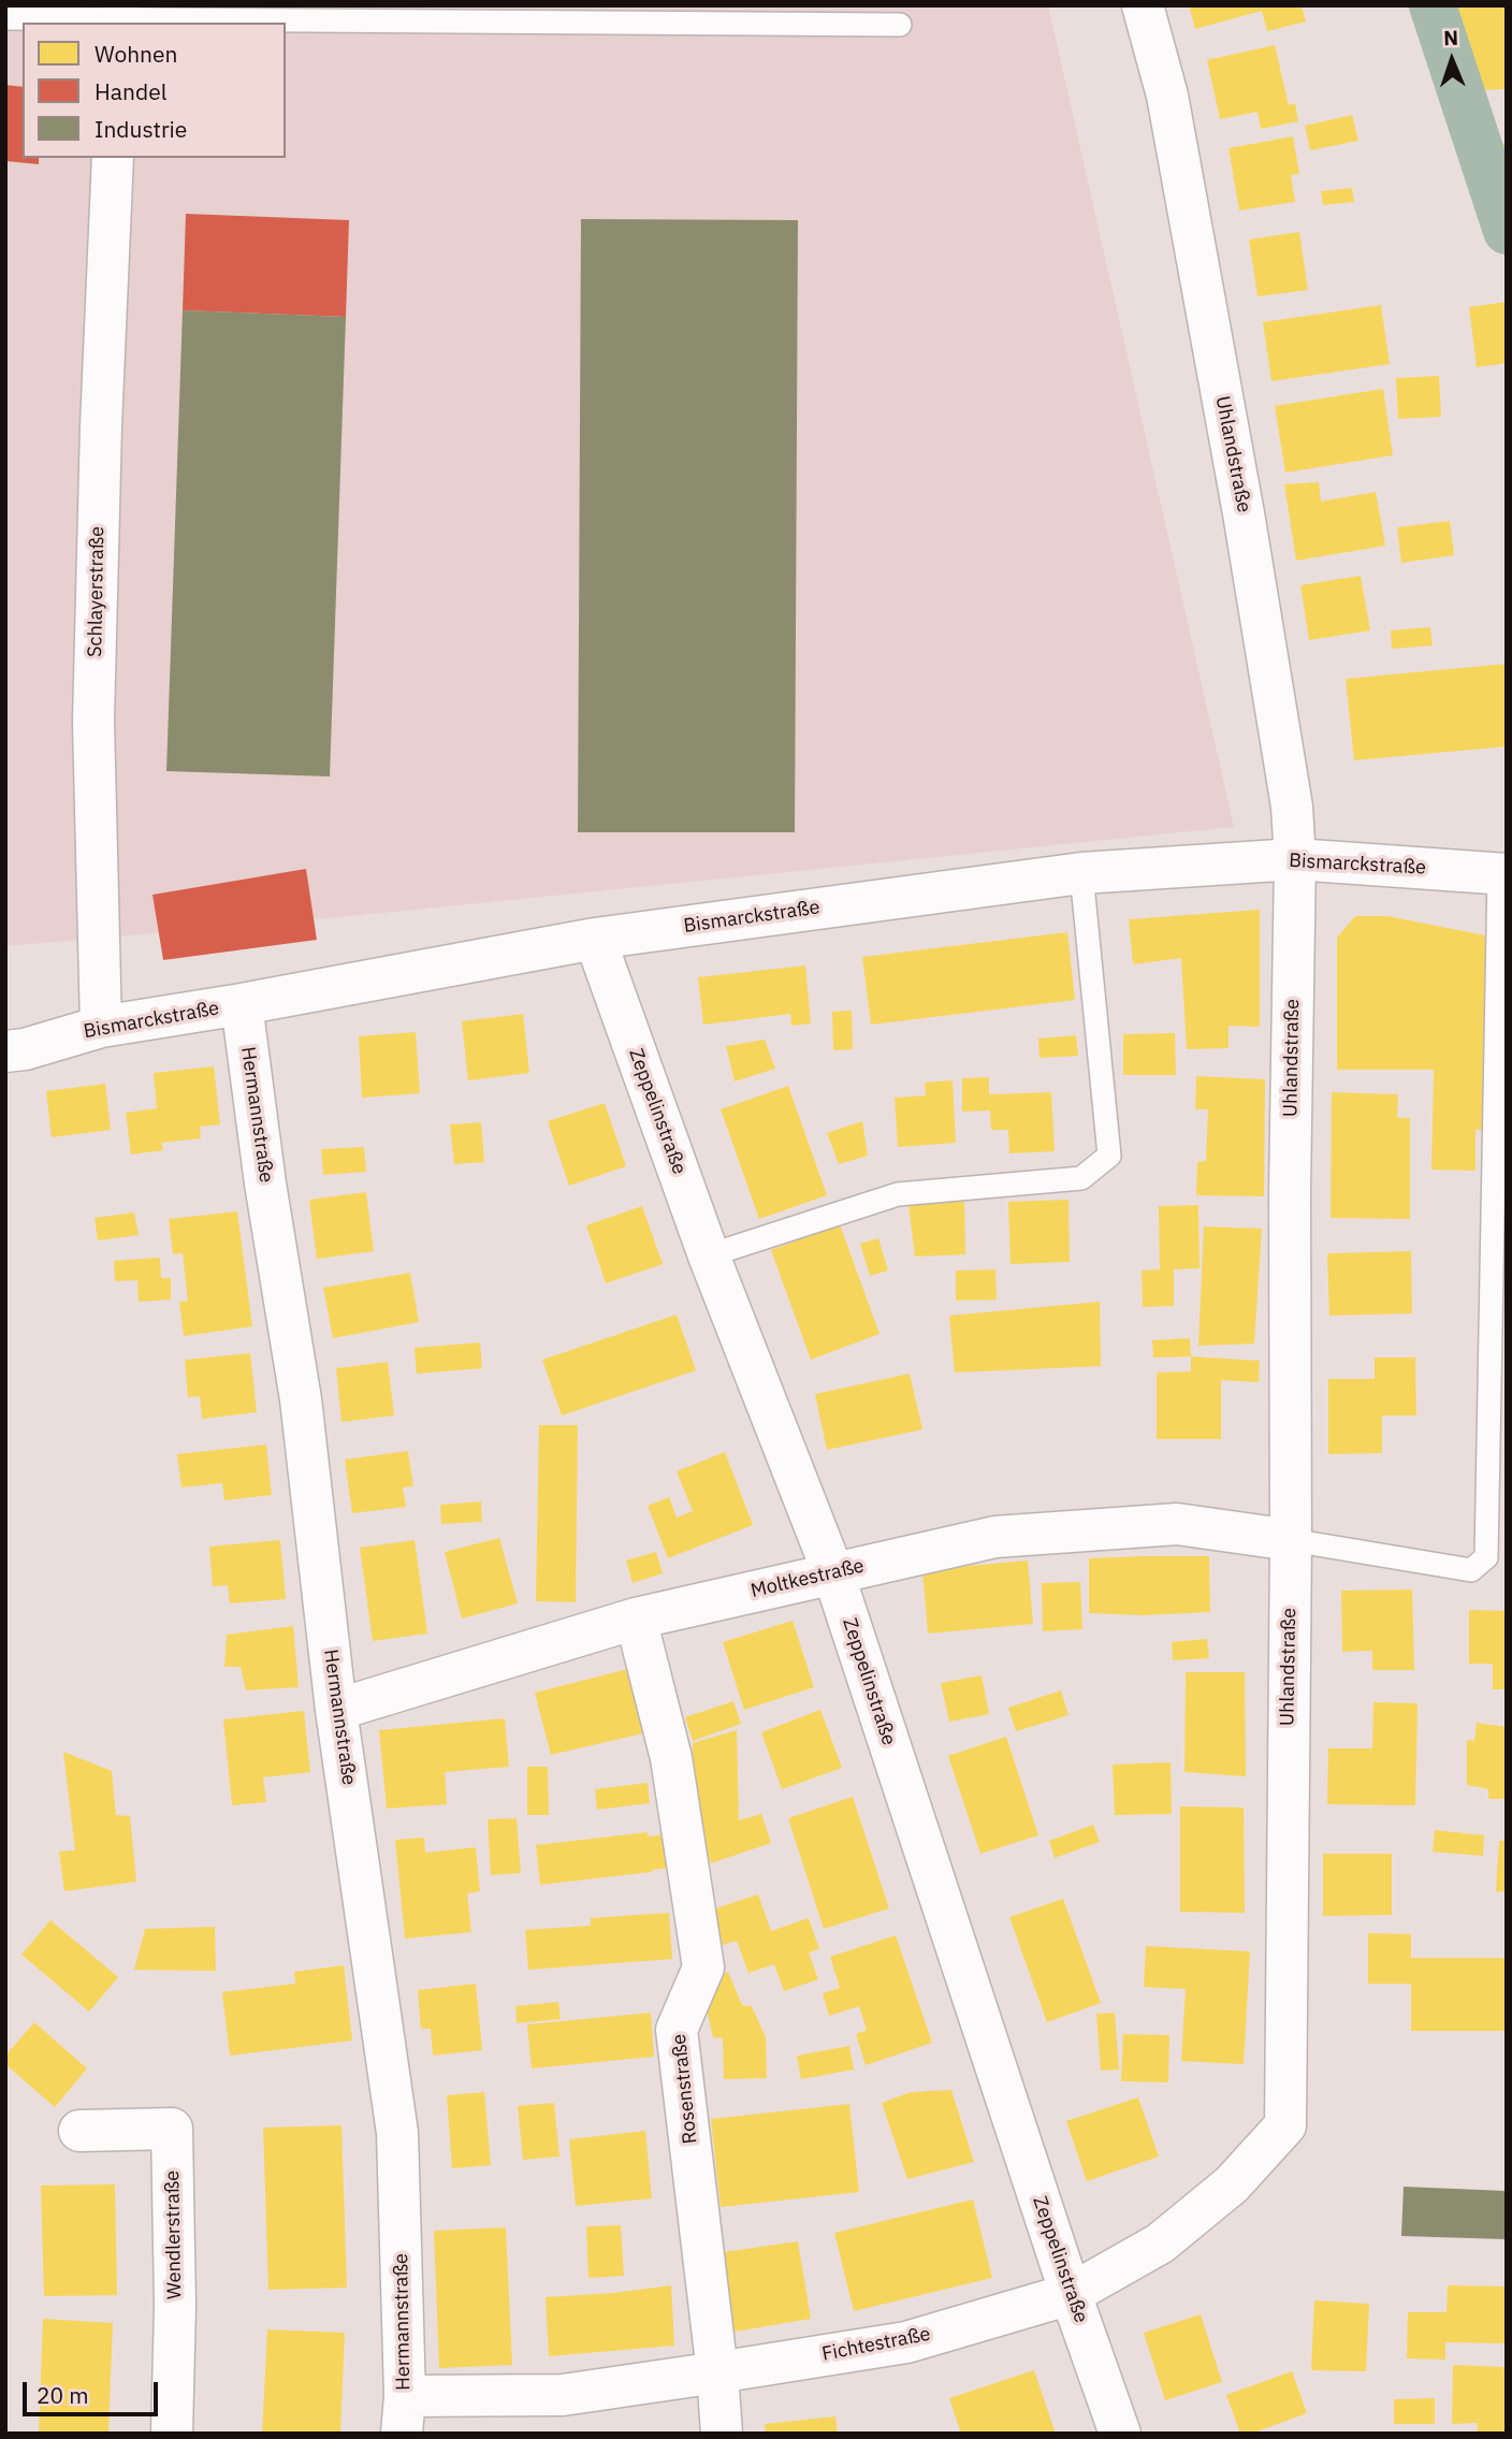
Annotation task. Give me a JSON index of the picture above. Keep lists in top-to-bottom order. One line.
{"streets":{"street":["Uhlandstraße","Schlayerstraße","Bismarckstraße","Zeppelinstraße","Hermannstraße","Moltkestraße","Rosenstraße","Wendlerstraße","Fichtestraße"]},"crossings":[["Uhlandstraße","Bismarckstraße"],["Uhlandstraße","Moltkestraße"],["Uhlandstraße","Fichtestraße"],["Schlayerstraße","Bismarckstraße"],["Bismarckstraße","Zeppelinstraße"],["Bismarckstraße","Hermannstraße"],["Zeppelinstraße","Moltkestraße"],["Zeppelinstraße","Fichtestraße"],["Hermannstraße","Moltkestraße"],["Hermannstraße","Fichtestraße"],["Moltkestraße","Rosenstraße"],["Rosenstraße","Fichtestraße"]],"legend":["Wohnen","Handel","Industrie"],"scale_bar":"20 m","north":"top"}
